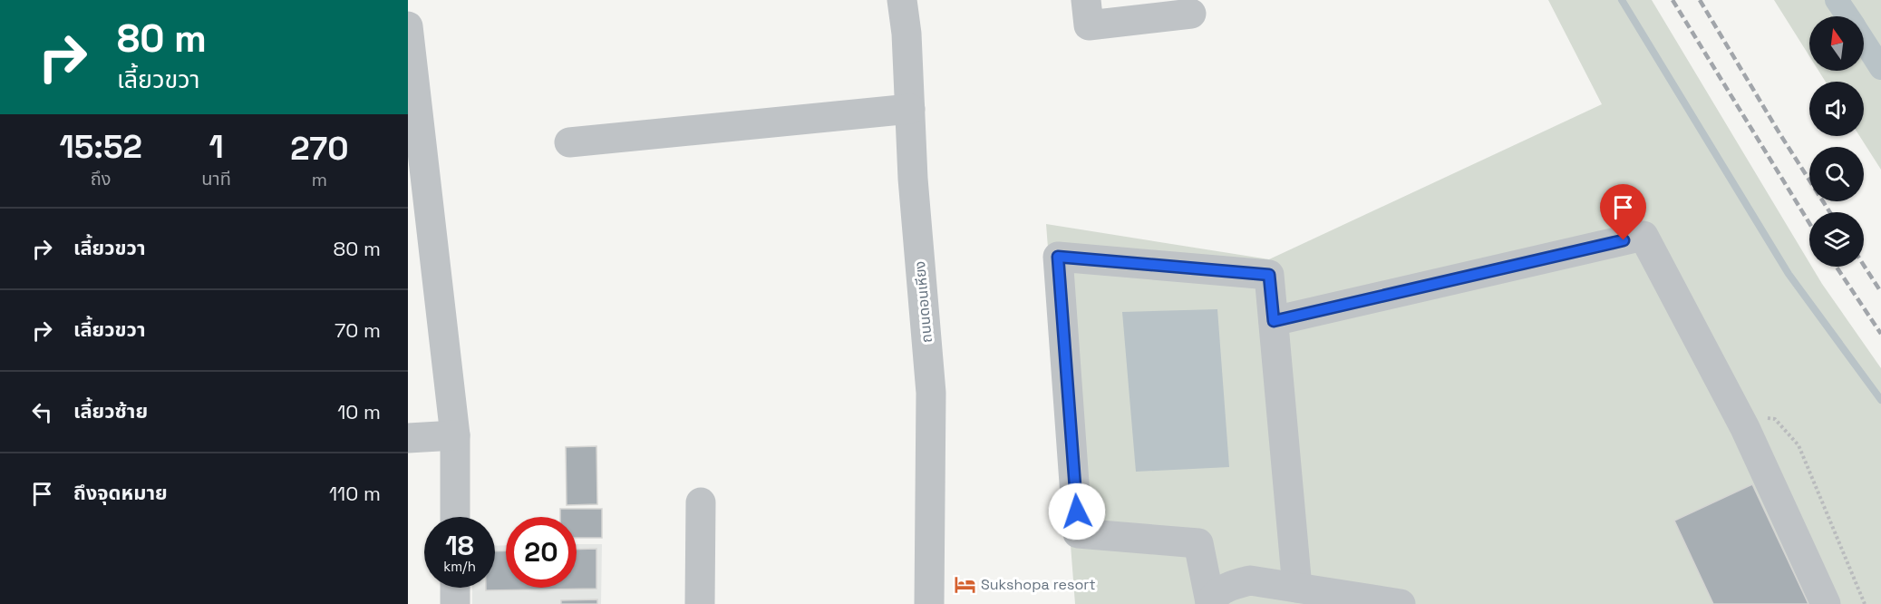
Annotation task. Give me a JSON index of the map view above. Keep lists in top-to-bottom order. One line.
{"streets":{"street":["ถนนดอนเหียง"]},"places":{"hotel":["Sukshopa resort"]},"north":"top","page":{"turn":["80 m","เลี้ยวขวา"],"eta":["15:52","ถึง","1","นาที","270","m"],"list":[{"name":"เลี้ยวขวา","value":"80 m"},{"name":"เลี้ยวขวา","value":"70 m"},{"name":"เลี้ยวซ้าย","value":"10 m"},{"name":"ถึงจุดหมาย","value":"110 m"}],"speed":"18 km/h","limit":"20"}}
